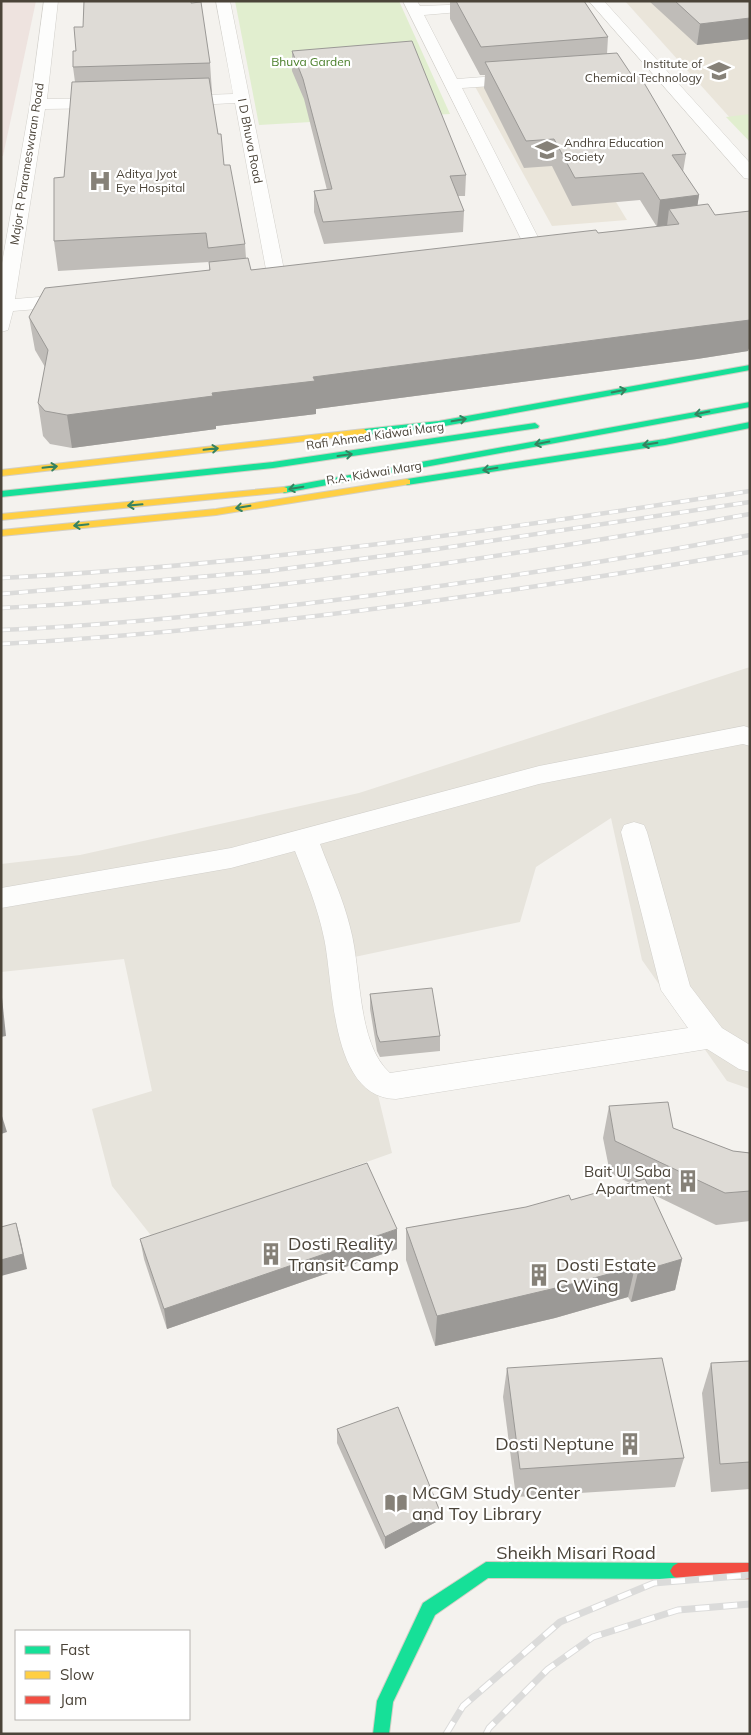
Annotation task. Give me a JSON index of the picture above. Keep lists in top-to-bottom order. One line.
{"streets":{"main road":["Rafi Ahmed Kidwai Marg","R.A. Kidwai Marg","Sheikh Misari Road"],"street":["I D Bhuva Road","Major R Parameswaran Road"]},"parks":["Bhuva Garden"],"places":{"school or university":["Institute of Chemical Technology","Andhra Education Society"],"hospital":["Aditya Jyot Eye Hospital"],"building":["Bait UI Saba Apartment","Dosti Reality Transit Camp","Dosti Estate C Wing","Dosti Neptune"],"library":["MCGM Study Center and Toy Library"]},"legend":["Fast","Slow","Jam"]}
